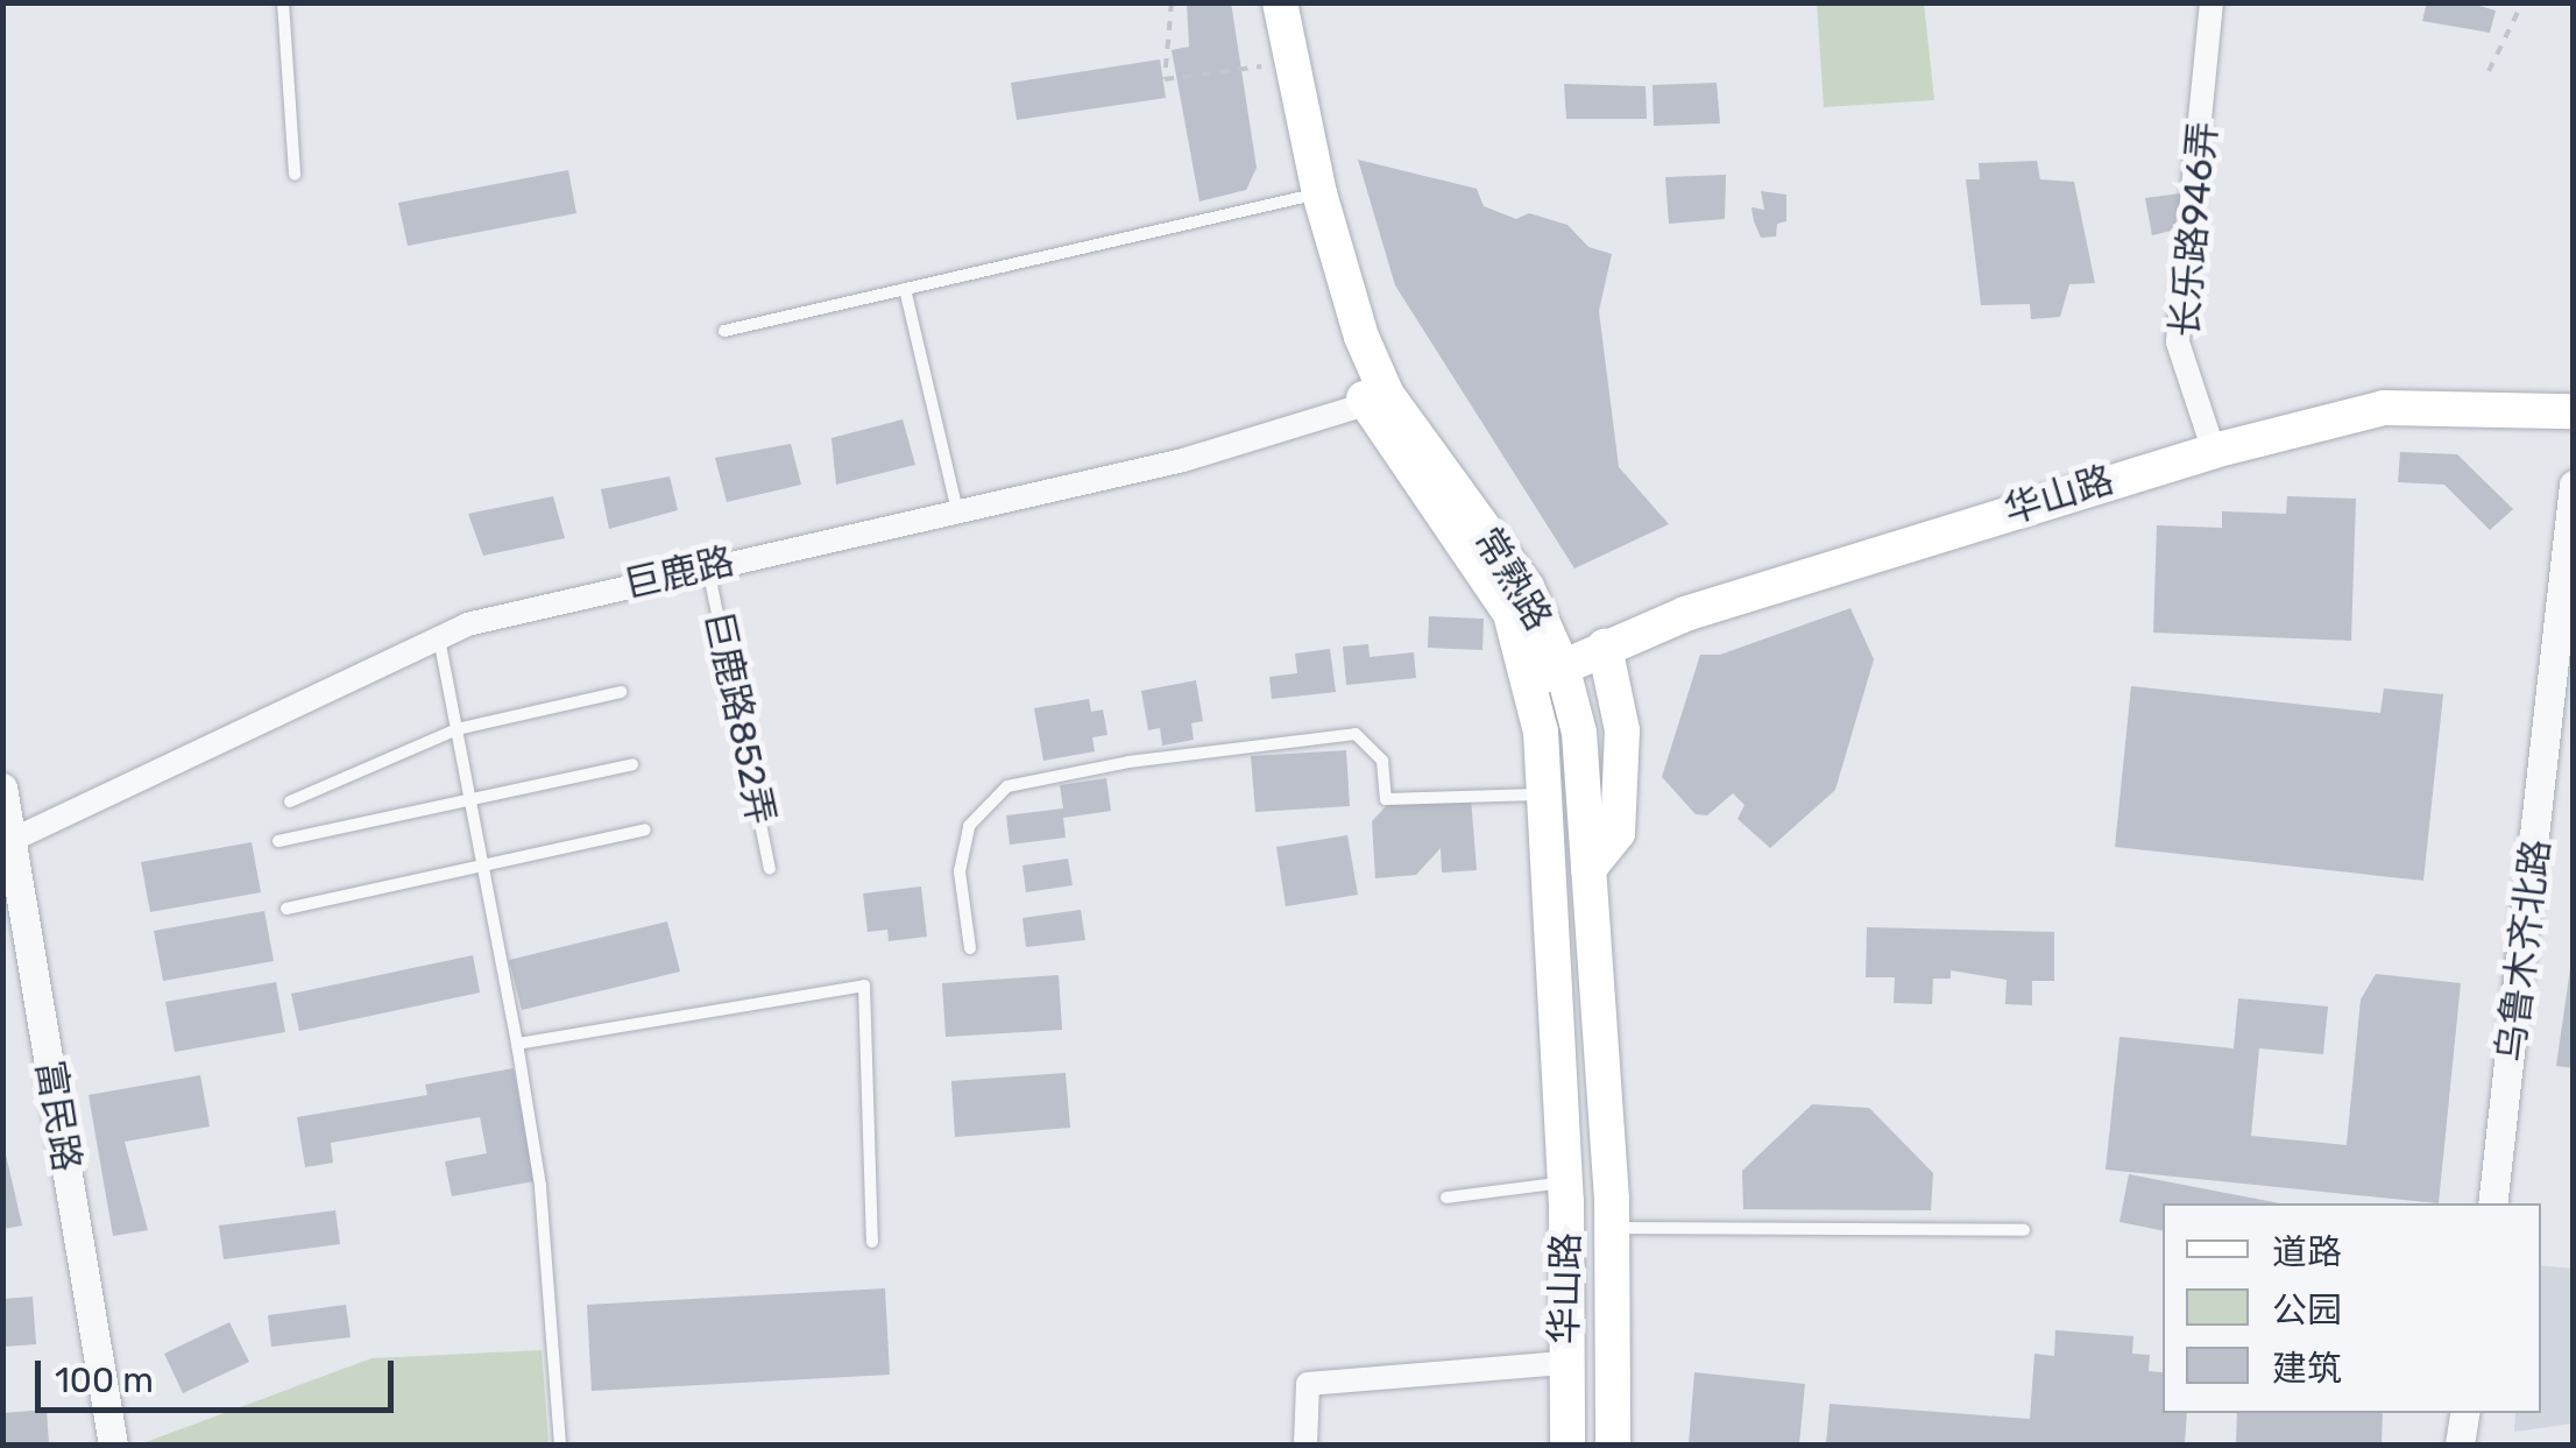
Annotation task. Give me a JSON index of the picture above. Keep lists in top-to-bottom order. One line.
{"streets":{"main road":["华山路","常熟路"],"street":["长乐路946弄","巨鹿路","乌鲁木齐北路","富民路"],"lane":["巨鹿路852弄"]},"crossings":[["长乐路946弄","华山路"],["华山路","常熟路"],["巨鹿路","常熟路"],["巨鹿路","巨鹿路852弄"],["巨鹿路","富民路"]],"legend":["道路","公园","建筑"],"scale_bar":"100 m"}
